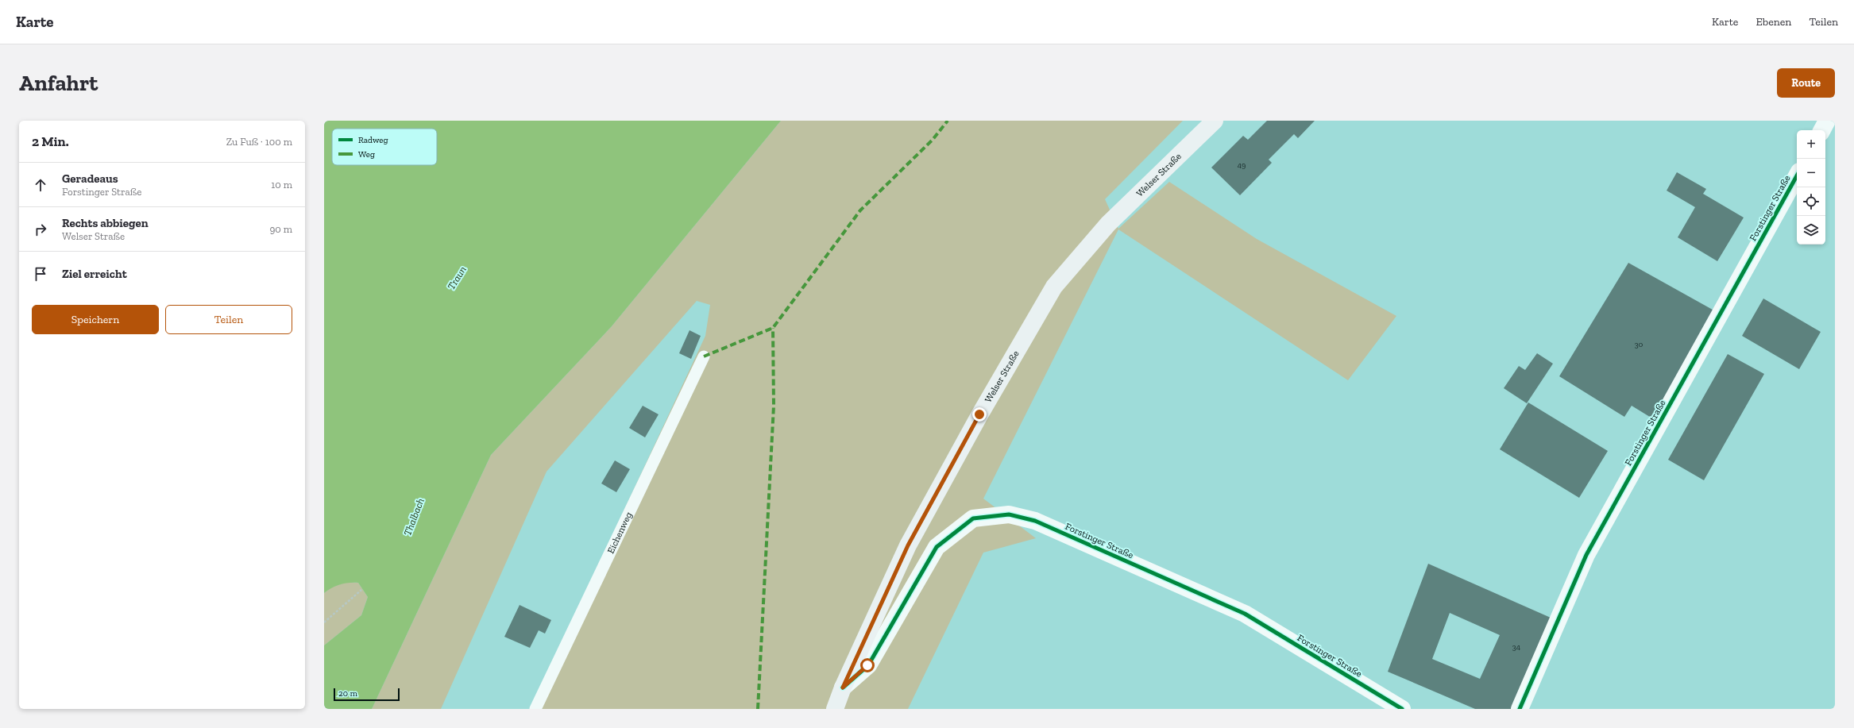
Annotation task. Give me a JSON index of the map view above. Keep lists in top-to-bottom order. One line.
{"streets":{"main road":["Welser Straße"],"street":["Forstinger Straße"],"lane":["Eichenweg"]},"crossings":[["Welser Straße","Forstinger Straße"]],"water":["Traun","Thalbach"],"house_numbers":["49","30","34"],"legend":["Radweg","Weg"],"scale_bar":"20 m","page":{"header":"Karte","nav":["Karte","Ebenen","Teilen"],"buttons":["Route",["Speichern","Teilen"]],"title":"Anfahrt","heading":["2 Min.","Zu Fuß · 100 m"],"map_buttons":["+","−"],"list":[["Geradeaus","Forstinger Straße","10 m"],["Rechts abbiegen","Welser Straße","90 m"],"Ziel erreicht"],"scale":"20 m"}}
